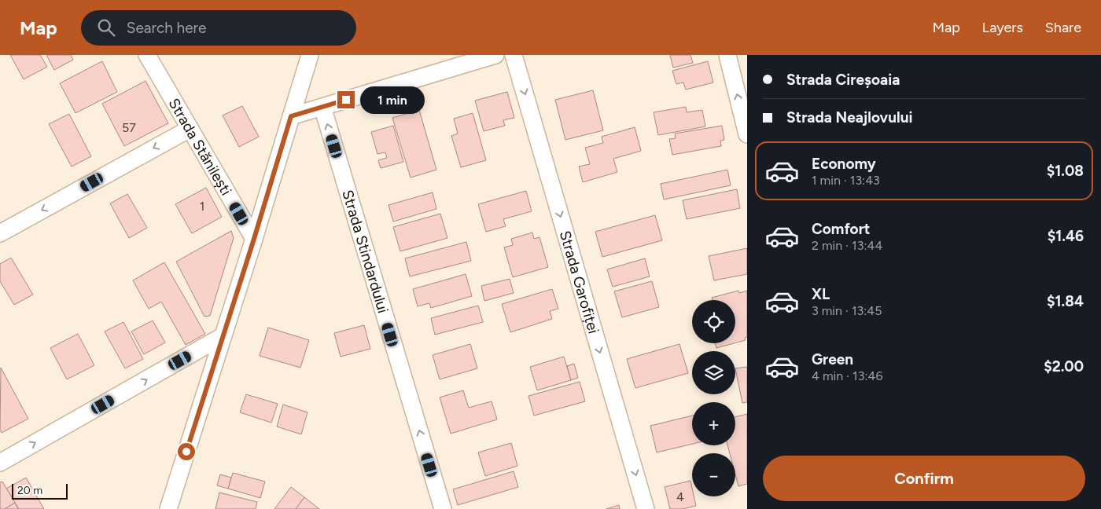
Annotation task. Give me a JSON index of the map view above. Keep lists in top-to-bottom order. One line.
{"streets":{"street":["Strada Stănilești","Strada Stindardului","Strada Garofiței"]},"one_way":["Strada Stindardului","Strada Garofiței"],"house_numbers":["57","1","4"],"scale_bar":"20 m","page":{"header":"Map","search":"Search here","nav":["Map","Layers","Share"],"banner":["Strada Cireșoaia","Strada Neajlovului"],"bubble":"1 min","list":[{"name":"Economy","note":"1 min · 13:43","value":"$1.08"},{"name":"Comfort","note":"2 min · 13:44","value":"$1.46"},{"name":"XL","note":"3 min · 13:45","value":"$1.84"},{"name":"Green","note":"4 min · 13:46","value":"$2.00"}],"map_buttons":["+","−"],"buttons":"Confirm","scale":"20 m"}}
